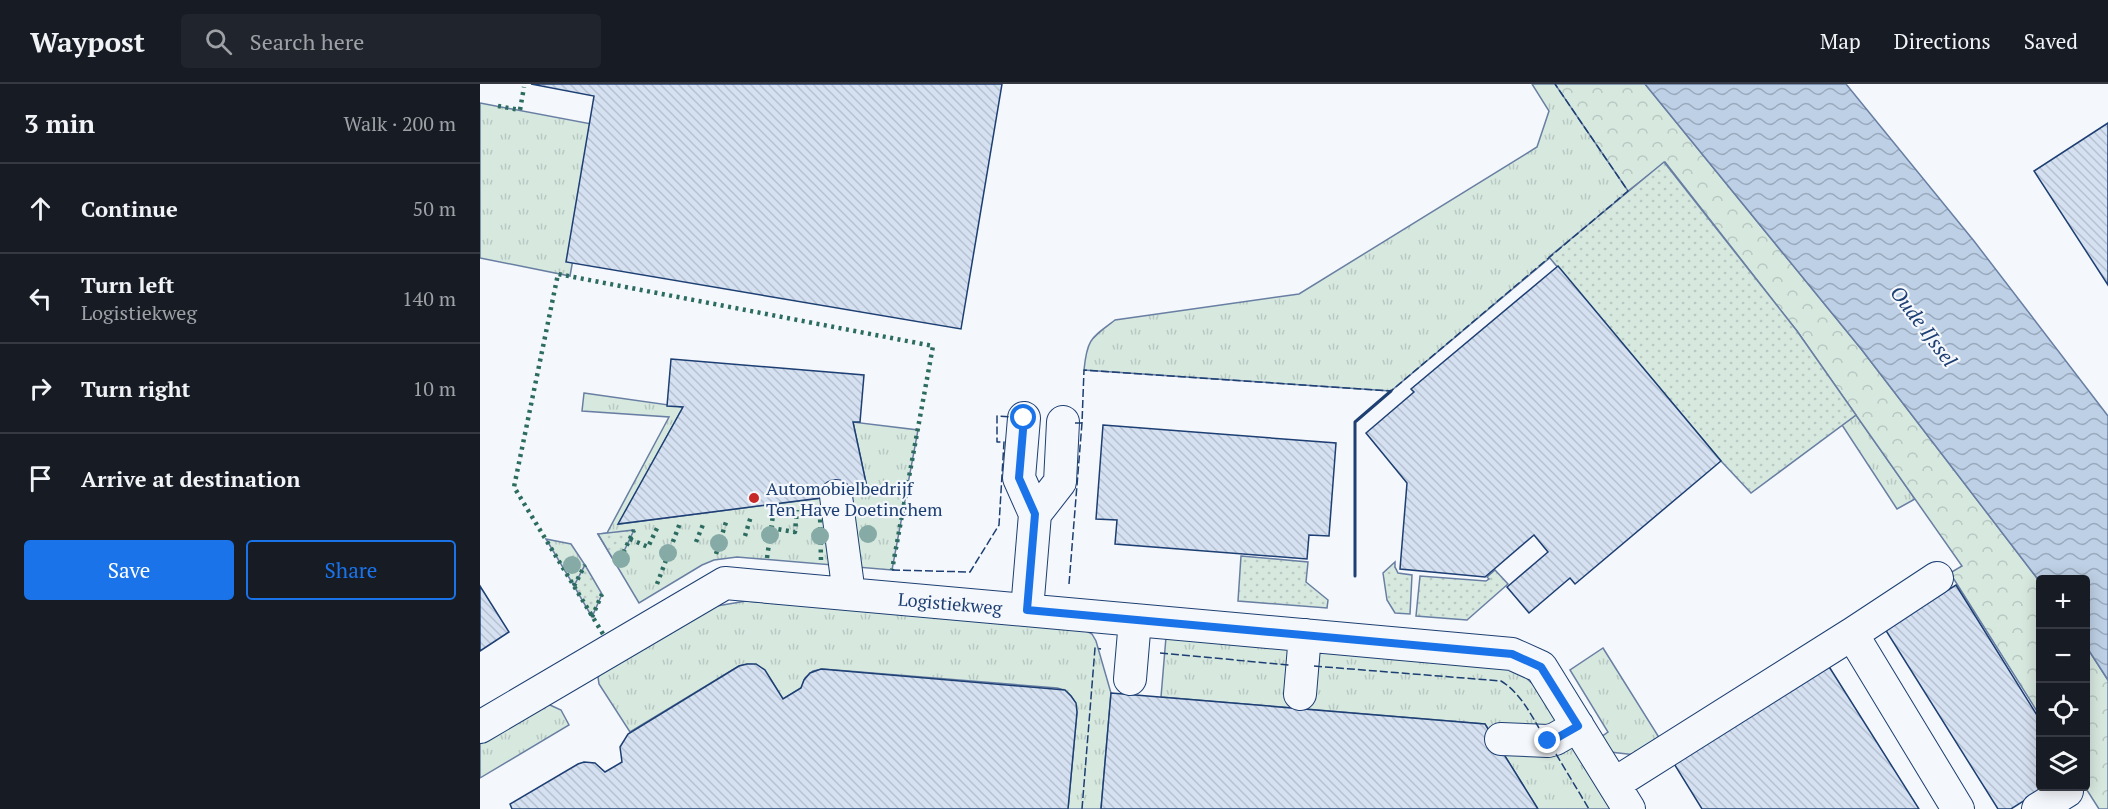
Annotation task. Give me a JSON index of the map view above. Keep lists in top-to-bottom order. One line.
{"streets":{"street":["Logistiekweg"]},"water":["Oude IJssel"],"places":["Automobielbedrijf Ten Have Doetinchem"],"page":{"header":"Waypost","search":"Search here","nav":["Map","Directions","Saved"],"heading":["3 min","Walk · 200 m"],"list":[["Continue","50 m"],["Turn left","Logistiekweg","140 m"],["Turn right","10 m"],"Arrive at destination"],"buttons":["Save","Share"],"map_buttons":["+","−"]}}
